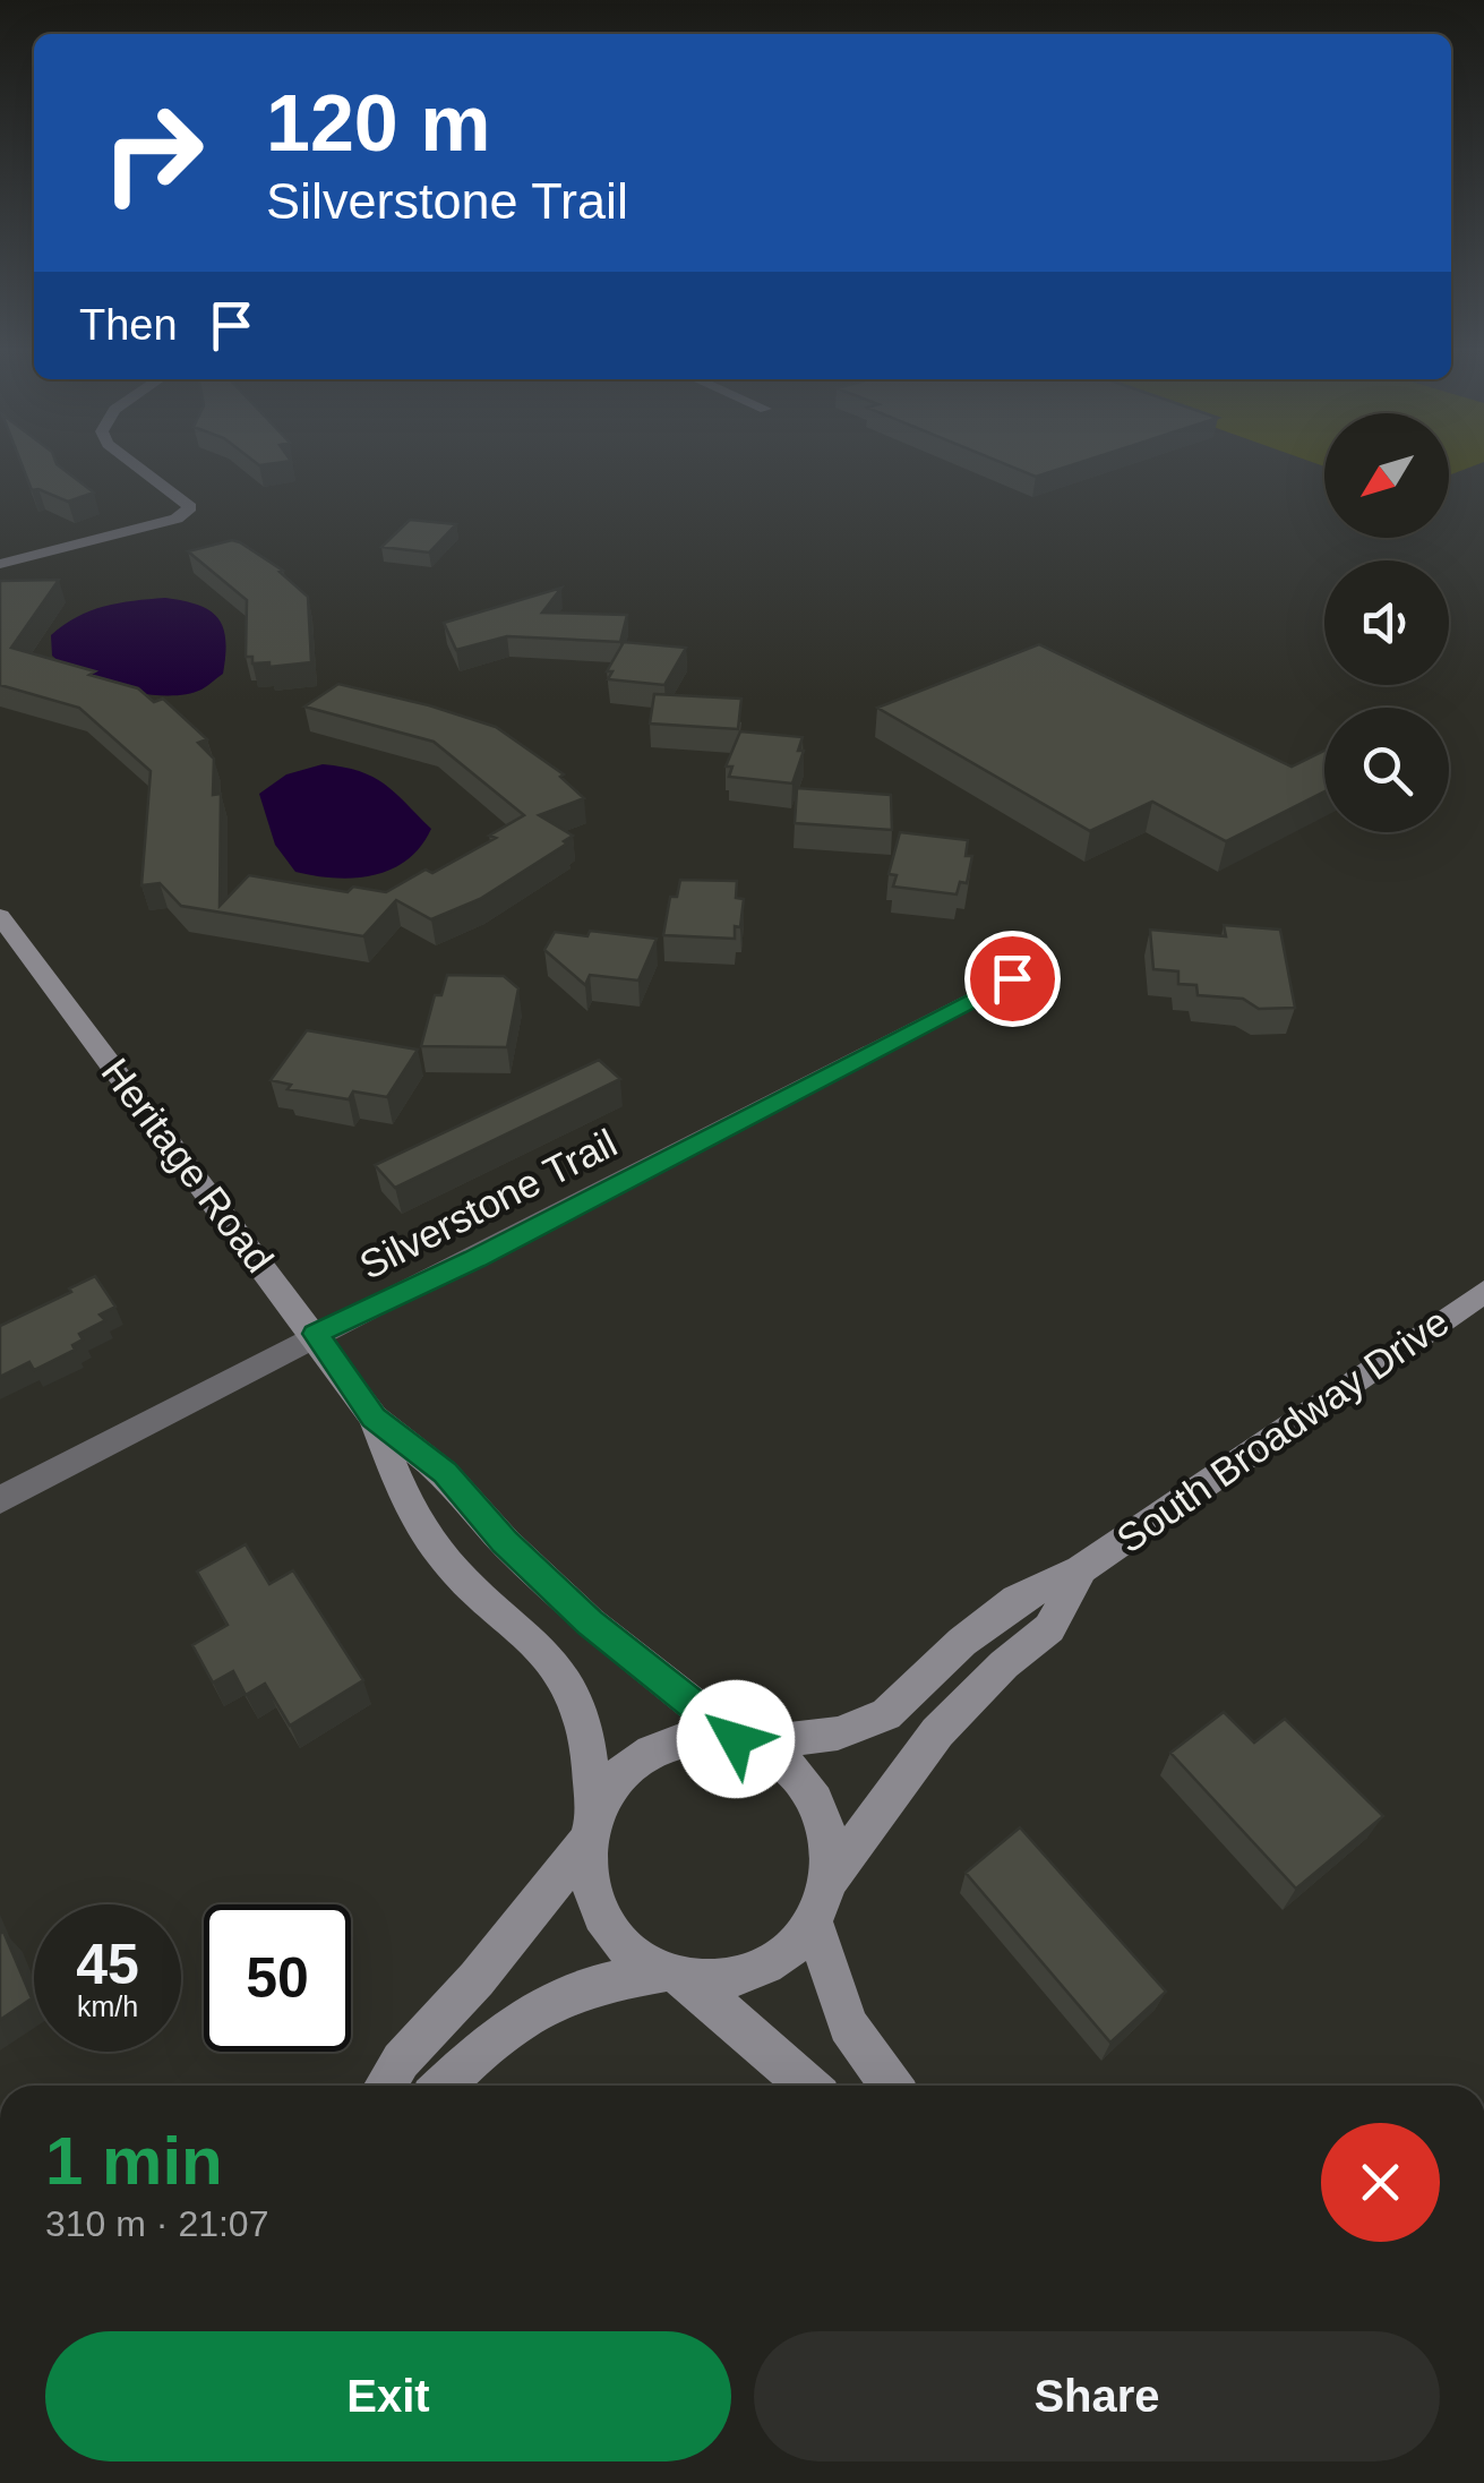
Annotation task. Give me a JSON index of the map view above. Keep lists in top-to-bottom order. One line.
{"streets":{"main road":["Heritage Road","South Broadway Drive"],"street":["Silverstone Trail"]},"crossings":[["Heritage Road","Silverstone Trail"],["Heritage Road","South Broadway Drive"]],"north":"bottom left","page":{"turn":["120 m","Silverstone Trail"],"then":"Then","speed":"45 km/h","limit":"50","heading":["1 min","310 m · 21:07"],"buttons":["Exit","Share"]}}
